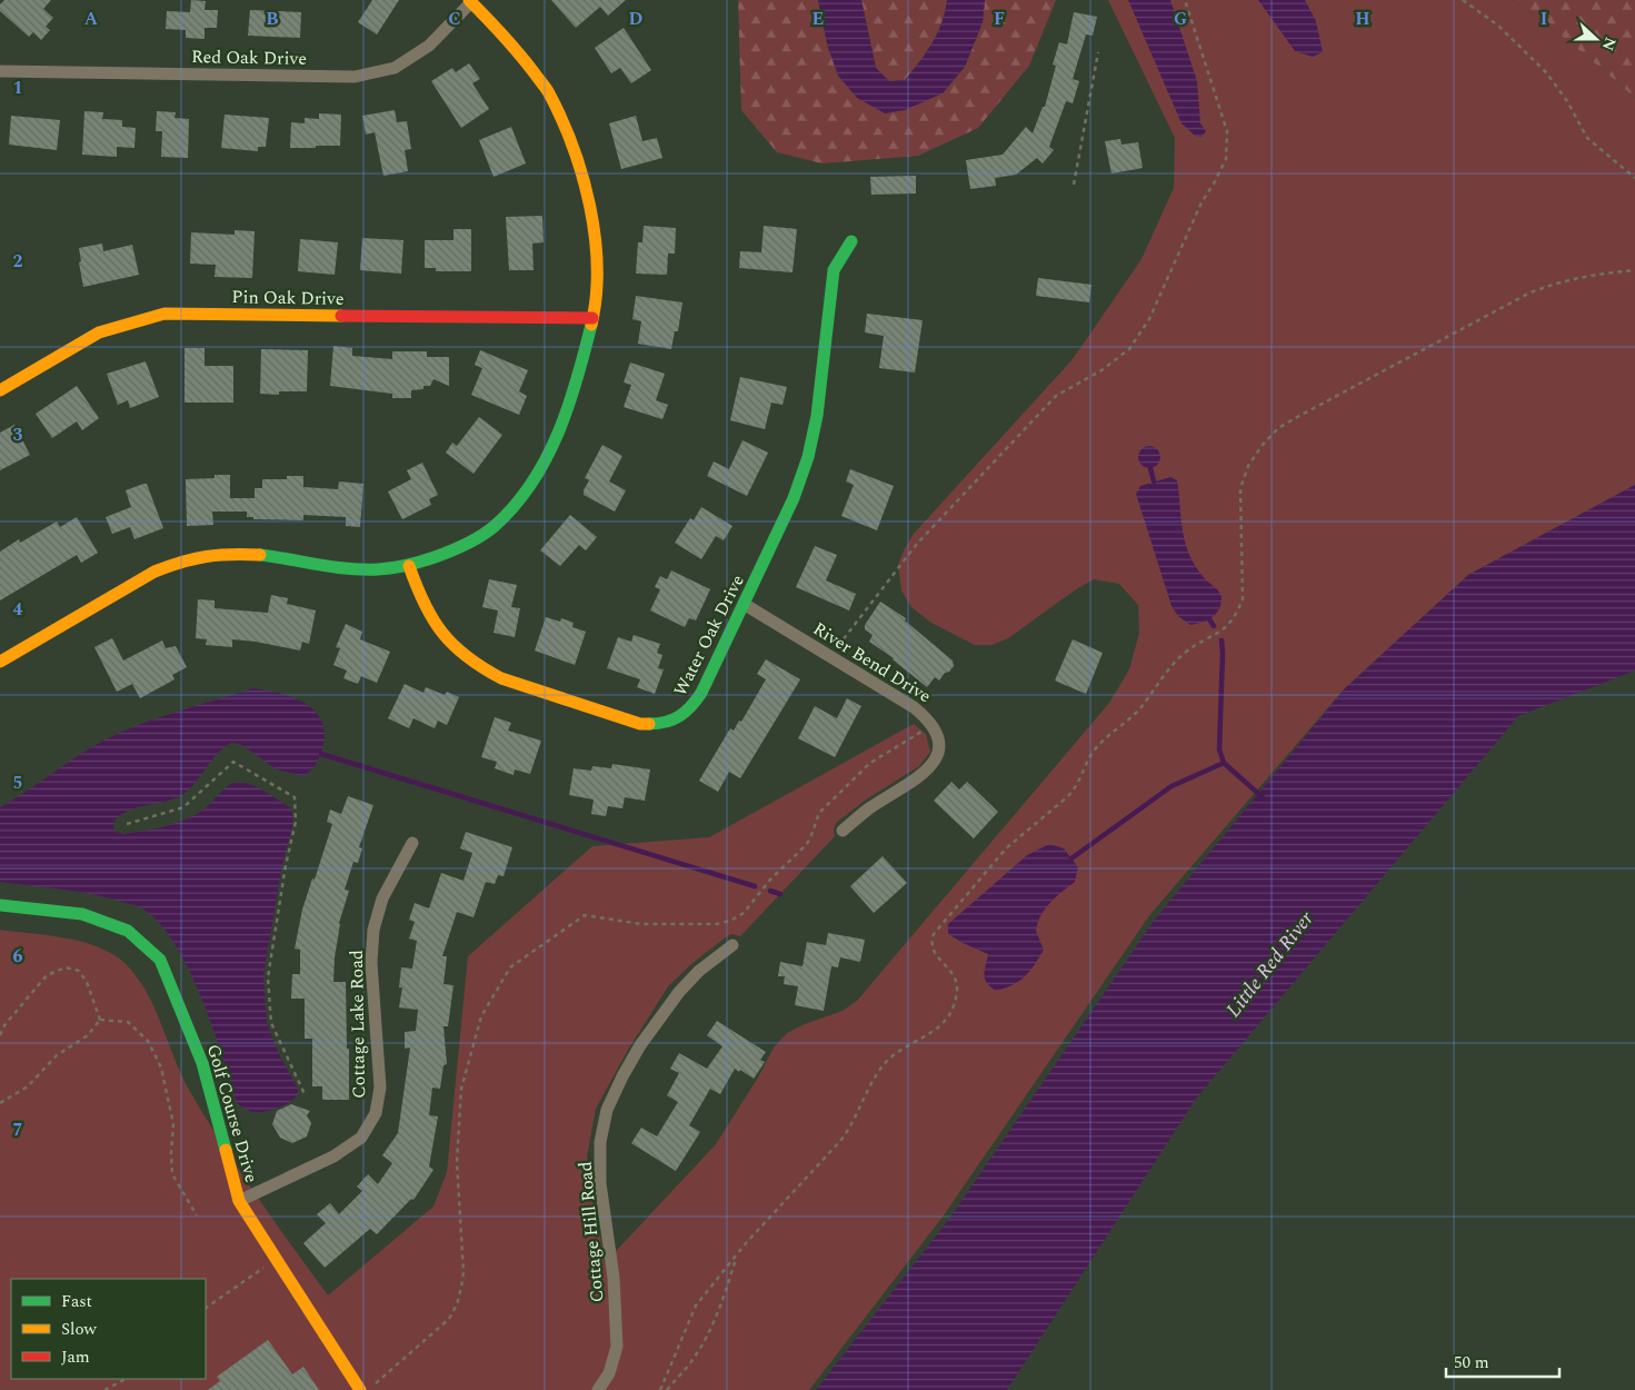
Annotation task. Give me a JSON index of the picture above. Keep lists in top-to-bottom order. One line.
{"streets":{"street":["Red Oak Drive","Pin Oak Drive","Water Oak Drive","River Bend Drive","Cottage Lake Road","Golf Course Drive","Cottage Hill Road"]},"crossings":[["Water Oak Drive","River Bend Drive"],["Cottage Lake Road","Golf Course Drive"]],"water":["Little Red River"],"legend":["Fast","Slow","Jam"],"scale_bar":"50 m","north":"right","grid":{"columns":["A","B","C","D","E","F","G","H","I"],"rows":["1","2","3","4","5","6","7"]}}
